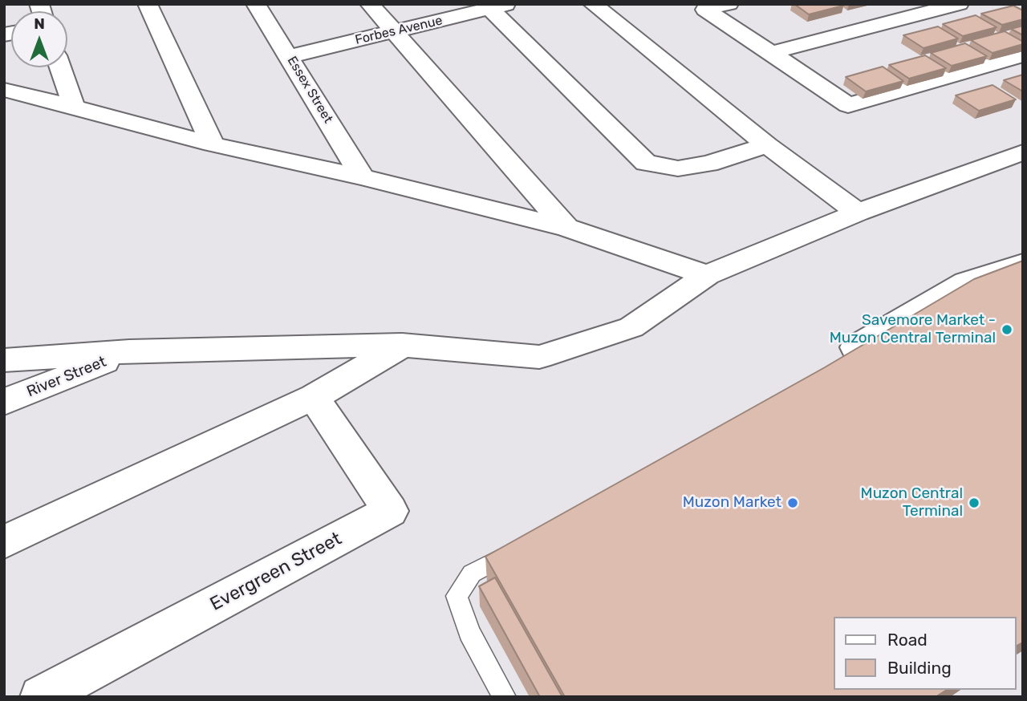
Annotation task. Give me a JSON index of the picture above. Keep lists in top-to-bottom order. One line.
{"streets":{"street":["Forbes Avenue","Essex Street","River Street","Evergreen Street"]},"crossings":[["Forbes Avenue","Essex Street"]],"places":["Savemore Market - Muzon Central Terminal","Muzon Market","Muzon Central Terminal"],"legend":["Road","Building"],"north":"top"}
